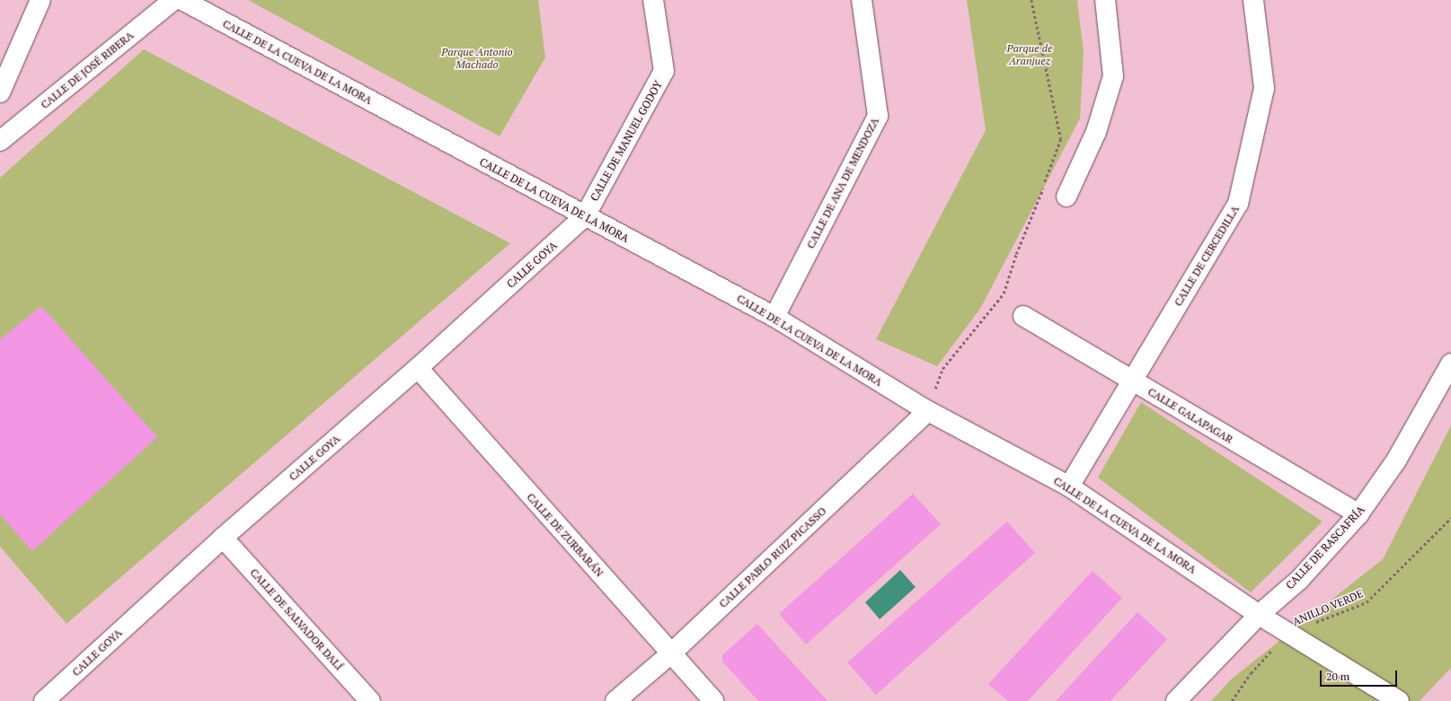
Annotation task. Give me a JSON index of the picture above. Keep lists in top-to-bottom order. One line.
{"streets":{"street":["CALLE DE LA CUEVA DE LA MORA","CALLE DE JOSÉ RIBERA","CALLE DE MANUEL GODOY","CALLE DE ANA DE MENDOZA","CALLE DE CERCEDILLA","CALLE GOYA","CALLE GALAPAGAR","CALLE DE ZURBARÁN","CALLE DE RASCAFRÍA","CALLE PABLO RUIZ PICASSO","CALLE DE SALVADOR DALÍ"],"path":["ANILLO VERDE"]},"crossings":[["CALLE DE LA CUEVA DE LA MORA","CALLE DE MANUEL GODOY"],["CALLE DE LA CUEVA DE LA MORA","CALLE DE ANA DE MENDOZA"],["CALLE DE LA CUEVA DE LA MORA","CALLE DE CERCEDILLA"],["CALLE DE LA CUEVA DE LA MORA","CALLE GOYA"],["CALLE DE LA CUEVA DE LA MORA","CALLE DE RASCAFRÍA"],["CALLE DE LA CUEVA DE LA MORA","CALLE PABLO RUIZ PICASSO"],["CALLE DE LA CUEVA DE LA MORA","ANILLO VERDE"],["CALLE DE MANUEL GODOY","CALLE GOYA"],["CALLE DE CERCEDILLA","CALLE GALAPAGAR"],["CALLE GOYA","CALLE DE ZURBARÁN"],["CALLE GOYA","CALLE DE SALVADOR DALÍ"],["CALLE GALAPAGAR","CALLE DE RASCAFRÍA"],["CALLE DE ZURBARÁN","CALLE PABLO RUIZ PICASSO"]],"parks":["Parque de Aranjuez","Parque Antonio Machado"],"scale_bar":"20 m"}
